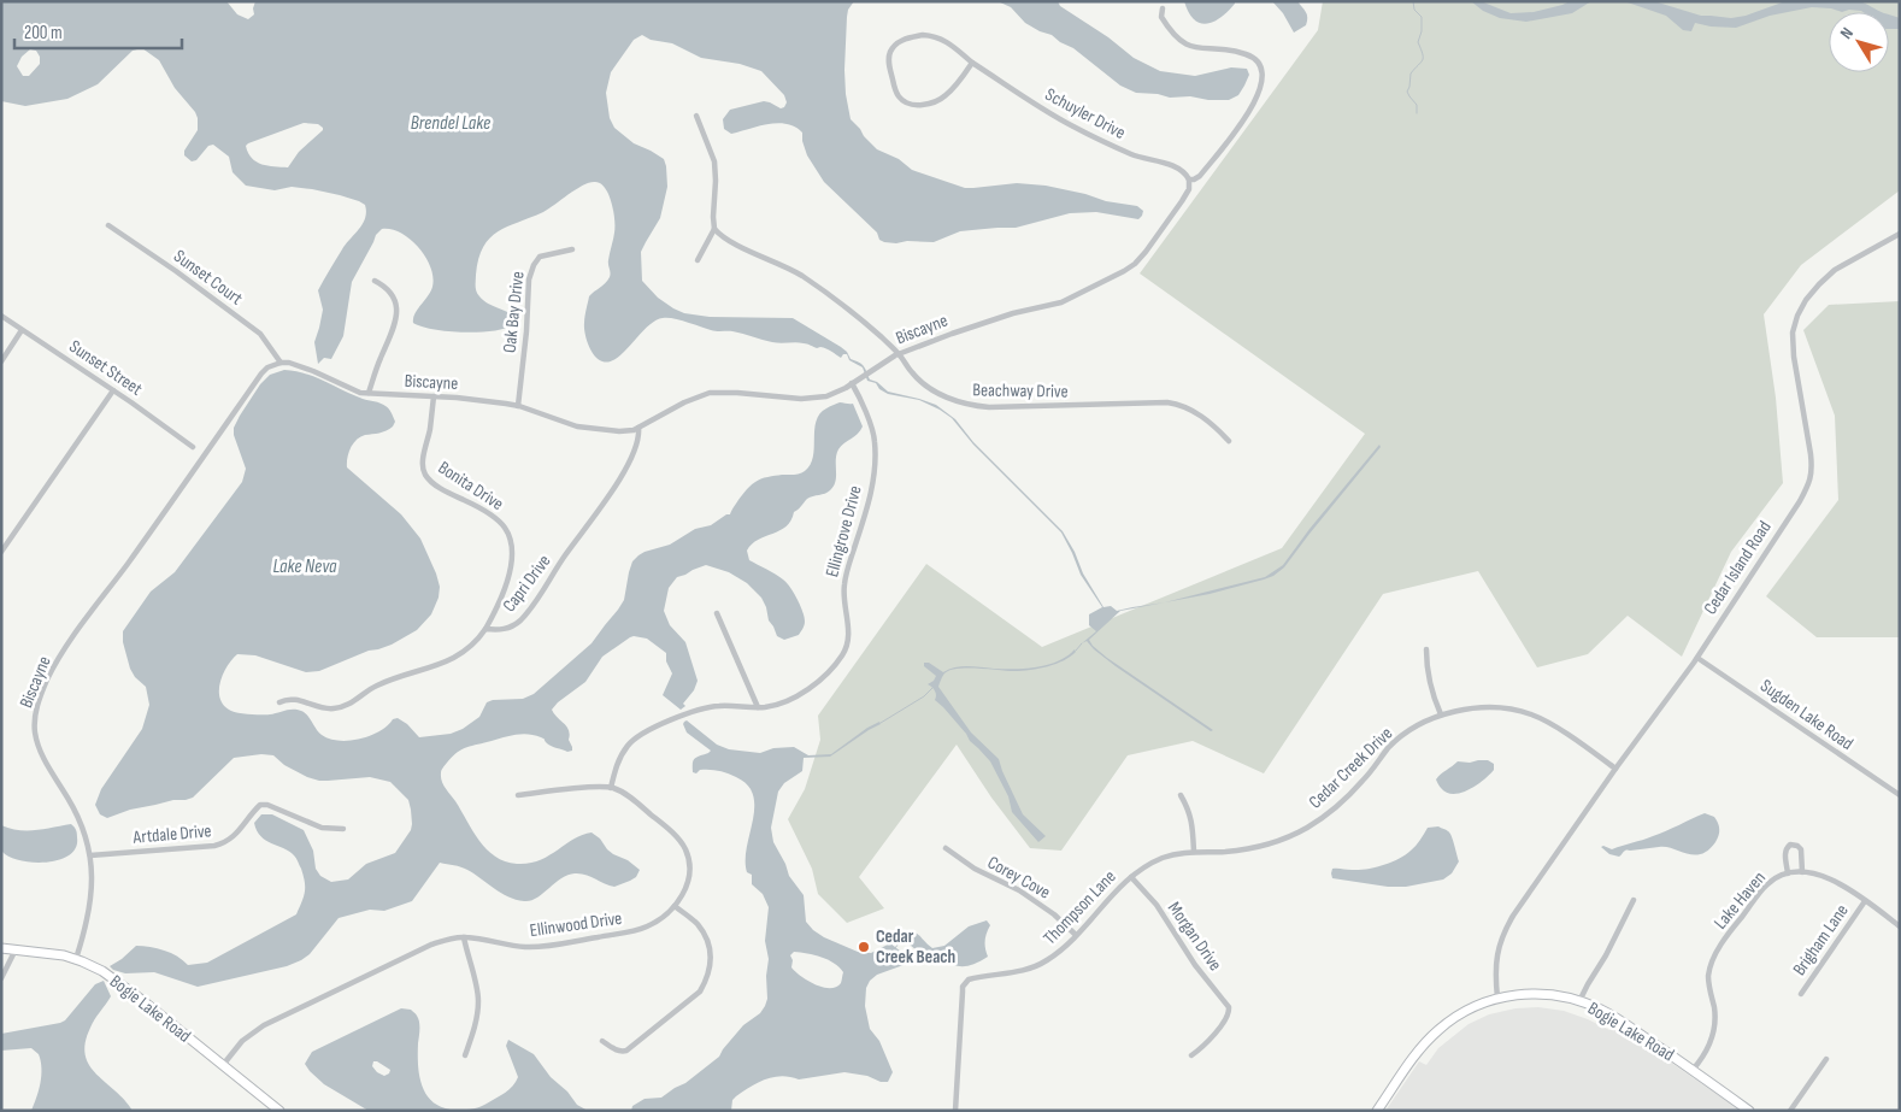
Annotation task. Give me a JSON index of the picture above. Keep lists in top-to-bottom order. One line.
{"streets":{"main road":["Bogie Lake Road"],"street":["Schuyler Drive","Sunset Court","Oak Bay Drive","Biscayne","Sunset Street","Beachway Drive","Bonita Drive","Ellingrove Drive","Cedar Island Road","Capri Drive","Sugden Lake Road","Cedar Creek Drive","Artdale Drive","Corey Cove","Lake Haven","Thompson Lane","Ellinwood Drive","Morgan Drive","Brigham Lane"]},"crossings":[["Schuyler Drive","Biscayne"],["Sunset Court","Biscayne"],["Oak Bay Drive","Biscayne"],["Biscayne","Beachway Drive"],["Biscayne","Bonita Drive"],["Biscayne","Ellingrove Drive"],["Biscayne","Capri Drive"],["Biscayne","Artdale Drive"],["Biscayne","Bogie Lake Road"],["Bonita Drive","Capri Drive"],["Ellingrove Drive","Ellinwood Drive"],["Cedar Island Road","Sugden Lake Road"],["Cedar Island Road","Cedar Creek Drive"],["Cedar Island Road","Bogie Lake Road"],["Cedar Creek Drive","Thompson Lane"],["Cedar Creek Drive","Morgan Drive"],["Corey Cove","Thompson Lane"],["Lake Haven","Brigham Lane"],["Lake Haven","Bogie Lake Road"],["Thompson Lane","Morgan Drive"],["Ellinwood Drive","Bogie Lake Road"]],"water":["Brendel Lake","Lake Neva"],"places":["Cedar Creek Beach"],"scale_bar":"200 m","north":"top left"}
